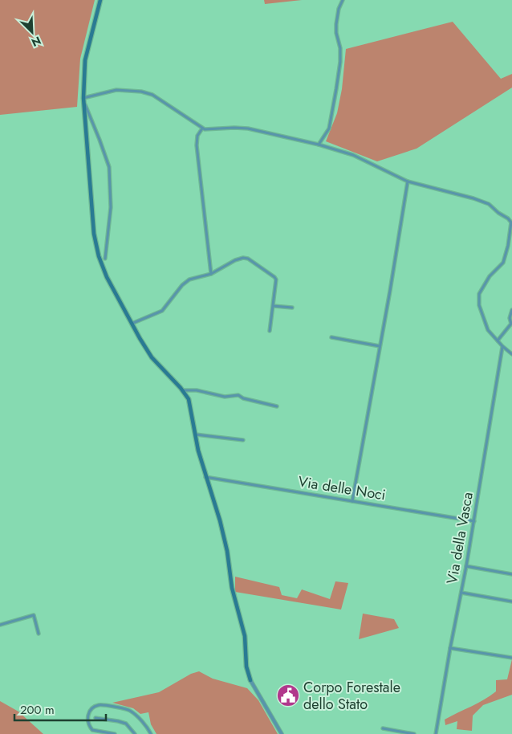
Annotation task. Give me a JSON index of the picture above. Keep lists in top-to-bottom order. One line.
{"streets":{"street":["Via delle Noci","Via della Vasca"]},"crossings":[["Via delle Noci","Via della Vasca"]],"places":{"public building":["Corpo Forestale dello Stato"]},"scale_bar":"200 m","north":"bottom right"}
